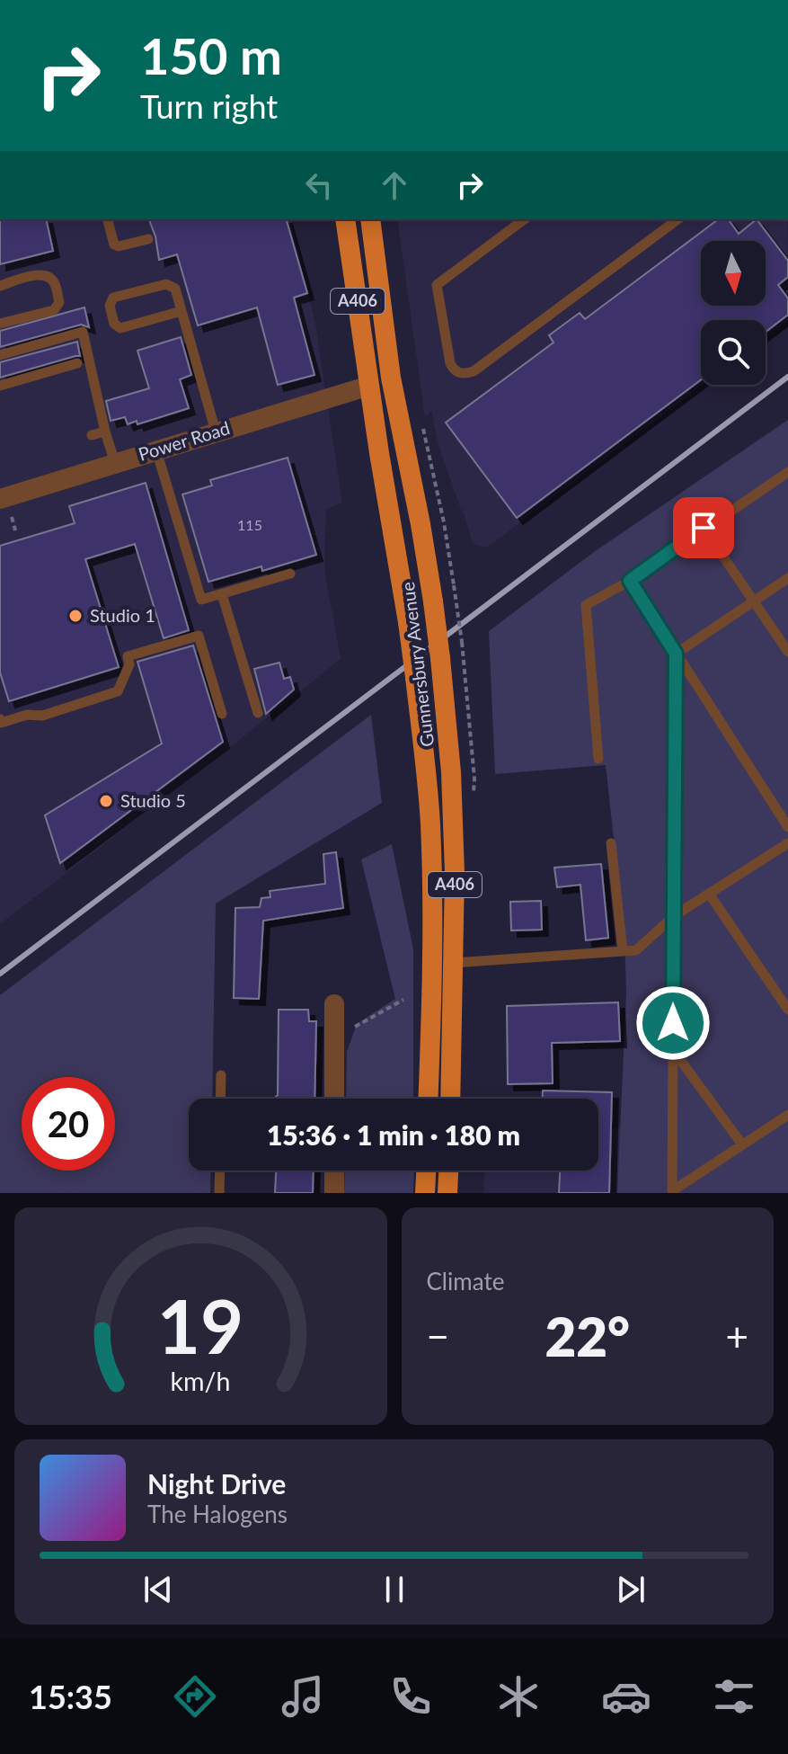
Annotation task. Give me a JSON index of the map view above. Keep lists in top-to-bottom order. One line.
{"streets":{"highway":["A406","Gunnersbury Avenue"],"street":["Power Road"]},"crossings":[["Power Road","Gunnersbury Avenue"]],"places":["Studio 1","Studio 5"],"house_numbers":["115"],"north":"bottom","page":{"turn":["150 m","Turn right"],"limit":"20","trip":"15:36 · 1 min · 180 m","tile":"Climate","heat":["−","22°","+"],"song":["Night Drive","The Halogens"],"tabs":"15:35","gauge":["19","km/h"]}}
